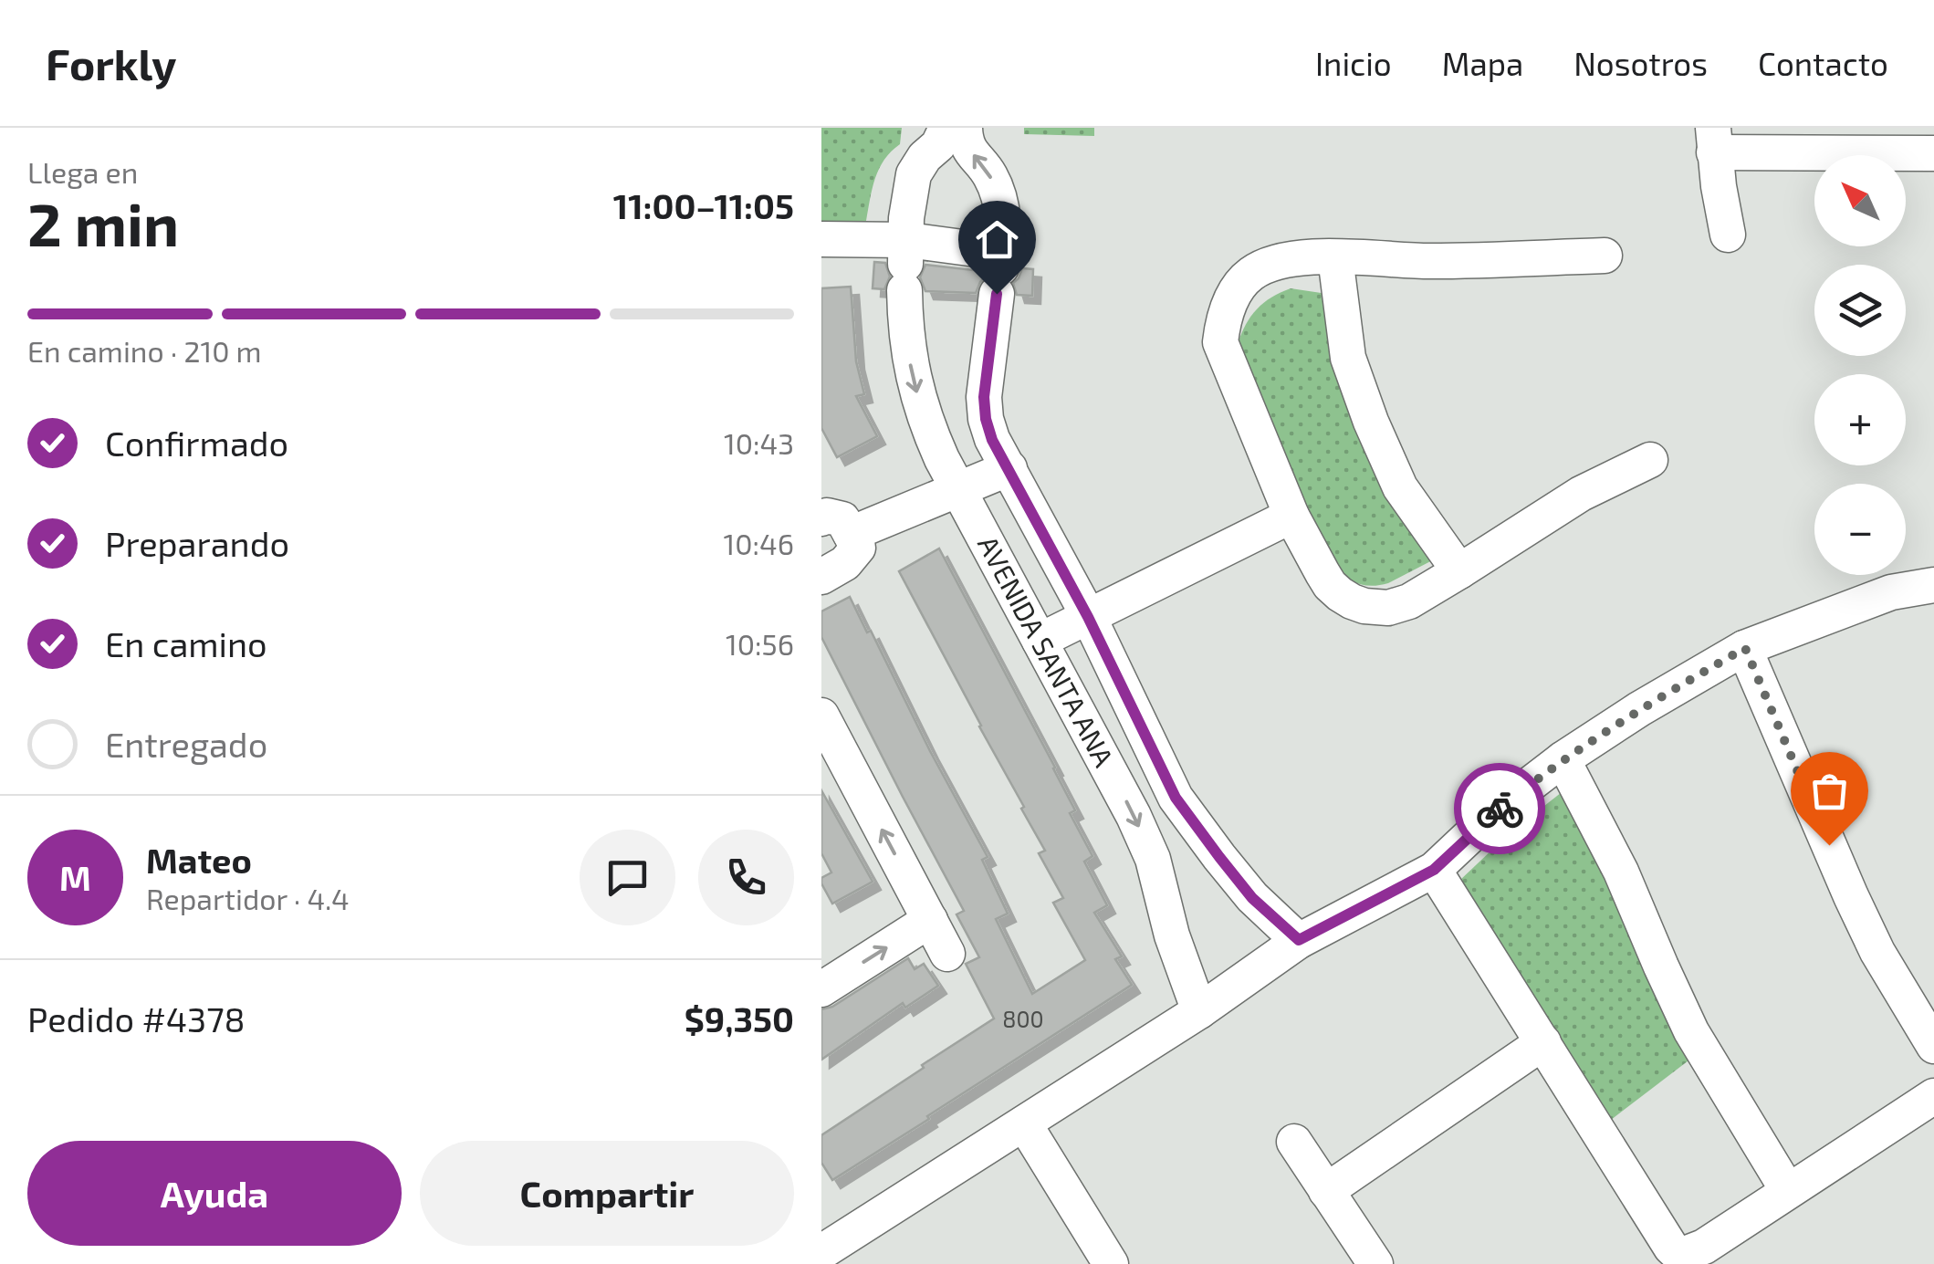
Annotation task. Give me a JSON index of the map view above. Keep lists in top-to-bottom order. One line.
{"streets":{"street":["AVENIDA SANTA ANA"]},"house_numbers":["800"],"north":"top left","page":{"header":"Forkly","nav":["Inicio","Mapa","Nosotros","Contacto"],"heading":["2 min","Llega en","11:00–11:05"],"panel":["Mateo","Repartidor · 4.4","Pedido #4378","$9,350"],"map_buttons":["+","−"],"bar":"En camino · 210 m","list":[["Confirmado","10:43"],["Preparando","10:46"],["En camino","10:56"],"Entregado"],"round":"M","buttons":["Ayuda","Compartir"]}}
